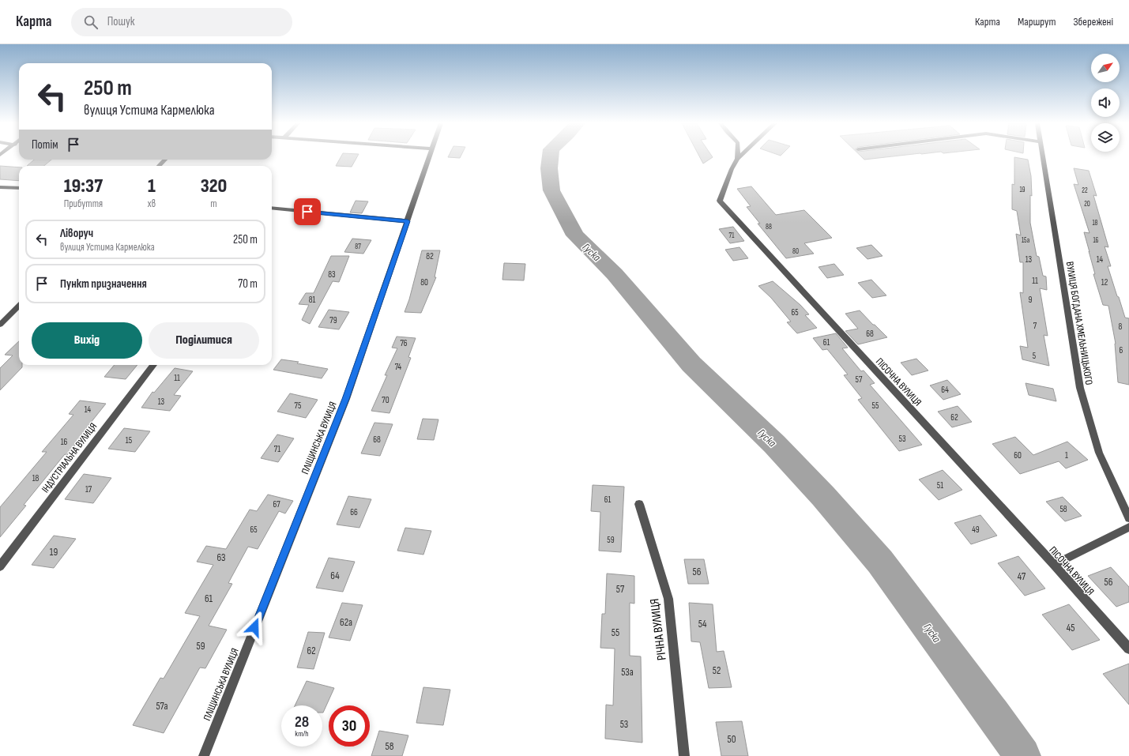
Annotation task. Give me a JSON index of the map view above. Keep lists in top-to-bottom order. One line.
{"streets":{"street":["ВУЛИЦЯ БОГДАНА ХМЕЛЬНИЦЬКОГО","ПІСОЧНА ВУЛИЦЯ","ПЛІЩИНСЬКА ВУЛИЦЯ","ІНДУСТРІАЛЬНА ВУЛИЦЯ","РІЧНА ВУЛИЦЯ"]},"water":["Гуска"],"house_numbers":["19","22","20","18","88","71","15а","16","87","80","82","13","14","83","11","80","12","81","9","65","79","7","8","68","61","76","6","5","74","11","57","64","70","13","75","55","14","62","53","68","15","16","71","60","1","18","51","17","61","67","58","66","65","49","59","19","63","56","64","47","56","57","61","62а","54","45","55","59","62","52","53а","57а","53","50","58"],"north":"top right","page":{"header":"Карта","search":"Пошук","nav":["Карта","Маршрут","Збережені"],"turn":["250 m","вулиця Устима Кармелюка"],"then":"Потім","eta":["19:37","Прибуття","1","хв","320","m"],"list":[{"name":"Ліворуч","note":"вулиця Устима Кармелюка","value":"250 m"},{"name":"Пункт призначення","value":"70 m"}],"buttons":["Вихід","Поділитися"],"speed":"28 km/h","limit":"30"}}
